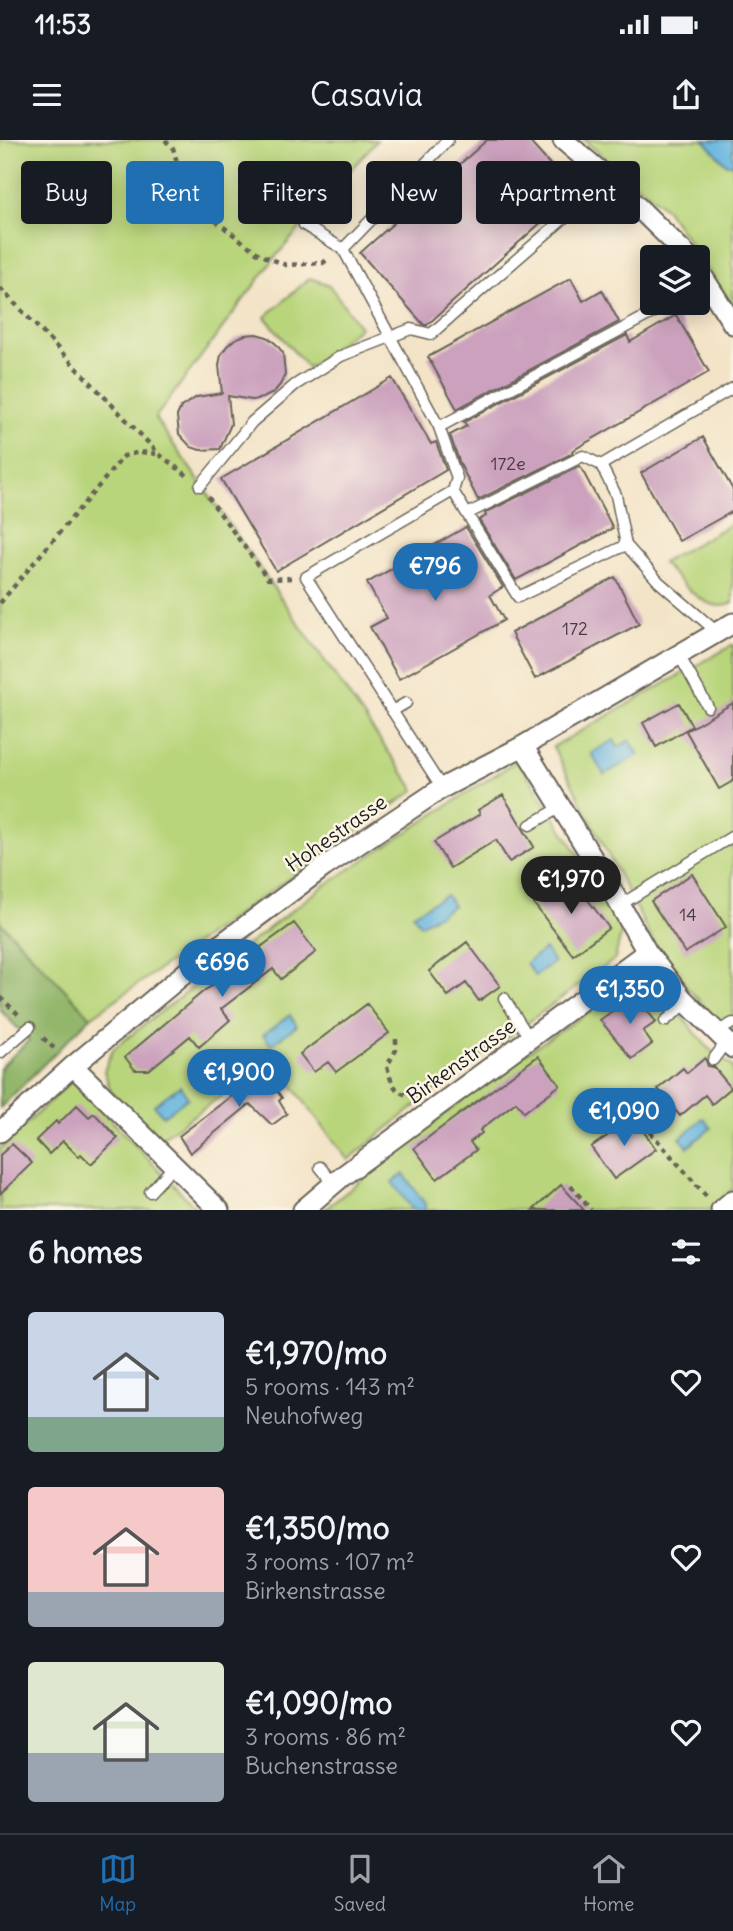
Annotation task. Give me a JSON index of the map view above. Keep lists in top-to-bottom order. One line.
{"streets":{"street":["Hohestrasse","Birkenstrasse"]},"house_numbers":["172e","172","14"],"page":{"status":"11:53","header":"Casavia","chip":["Buy","Rent","Filters","New","Apartment"],"price":["€796","€1,970","€696","€1,350","€1,900","€1,090"],"heading":"6 homes","list":[{"name":"€1,970/mo","note":"5 rooms · 143 m² · Neuhofweg"},{"name":"€1,350/mo","note":"3 rooms · 107 m² · Birkenstrasse"},{"name":"€1,090/mo","note":"3 rooms · 86 m² · Buchenstrasse"}],"tabs":["Map","Saved","Home"]}}
